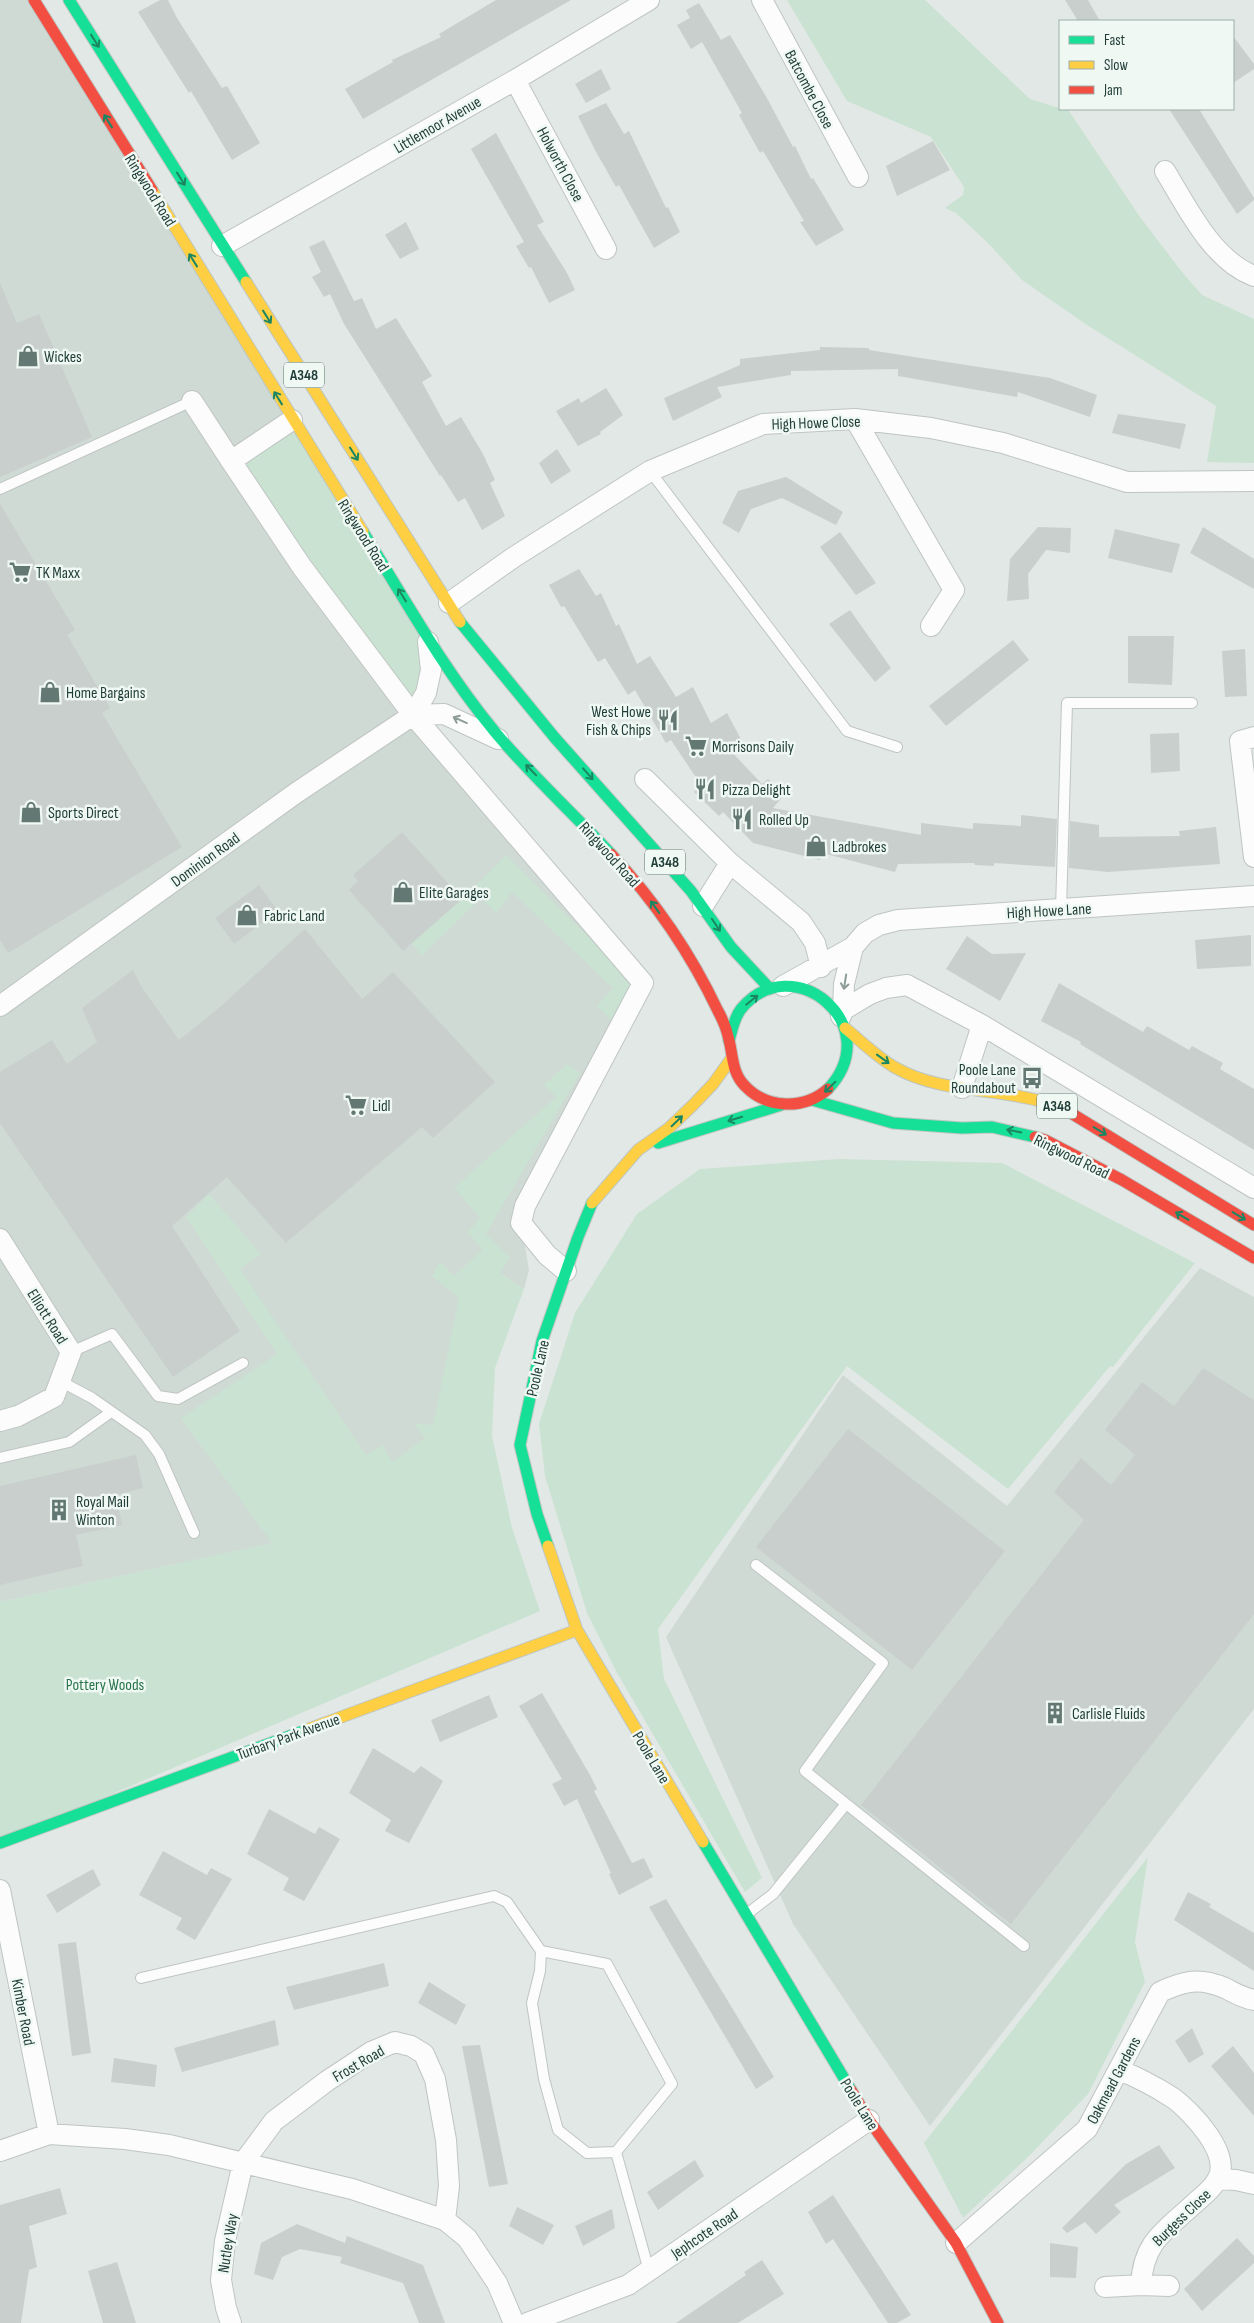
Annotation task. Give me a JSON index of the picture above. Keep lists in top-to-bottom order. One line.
{"streets":{"main road":["Ringwood Road","A348","Poole Lane","Turbary Park Avenue"],"street":["Batcombe Close","Littlemoor Avenue","Holworth Close","High Howe Close","Dominion Road","High Howe Lane","Elliott Road","Kimber Road","Frost Road","Oakmead Gardens","Burgess Close","Jephcote Road","Nutley Way"]},"crossings":[["Littlemoor Avenue","Holworth Close"],["Littlemoor Avenue","Ringwood Road"],["Ringwood Road","High Howe Close"],["Ringwood Road","High Howe Lane"],["Ringwood Road","Poole Lane"],["High Howe Lane","Poole Lane"],["Poole Lane","Turbary Park Avenue"],["Poole Lane","Oakmead Gardens"],["Poole Lane","Jephcote Road"],["Frost Road","Nutley Way"],["Oakmead Gardens","Burgess Close"]],"parks":["Pottery Woods"],"places":{"shop":["Wickes","Home Bargains","Sports Direct","Ladbrokes","Elite Garages","Fabric Land"],"supermarket":["TK Maxx","Morrisons Daily","Lidl"],"restaurant":["West Howe Fish & Chips","Pizza Delight","Rolled Up"],"bus stop":["Poole Lane Roundabout"],"building":["Royal Mail Winton","Carlisle Fluids"]},"legend":["Fast","Slow","Jam"]}
